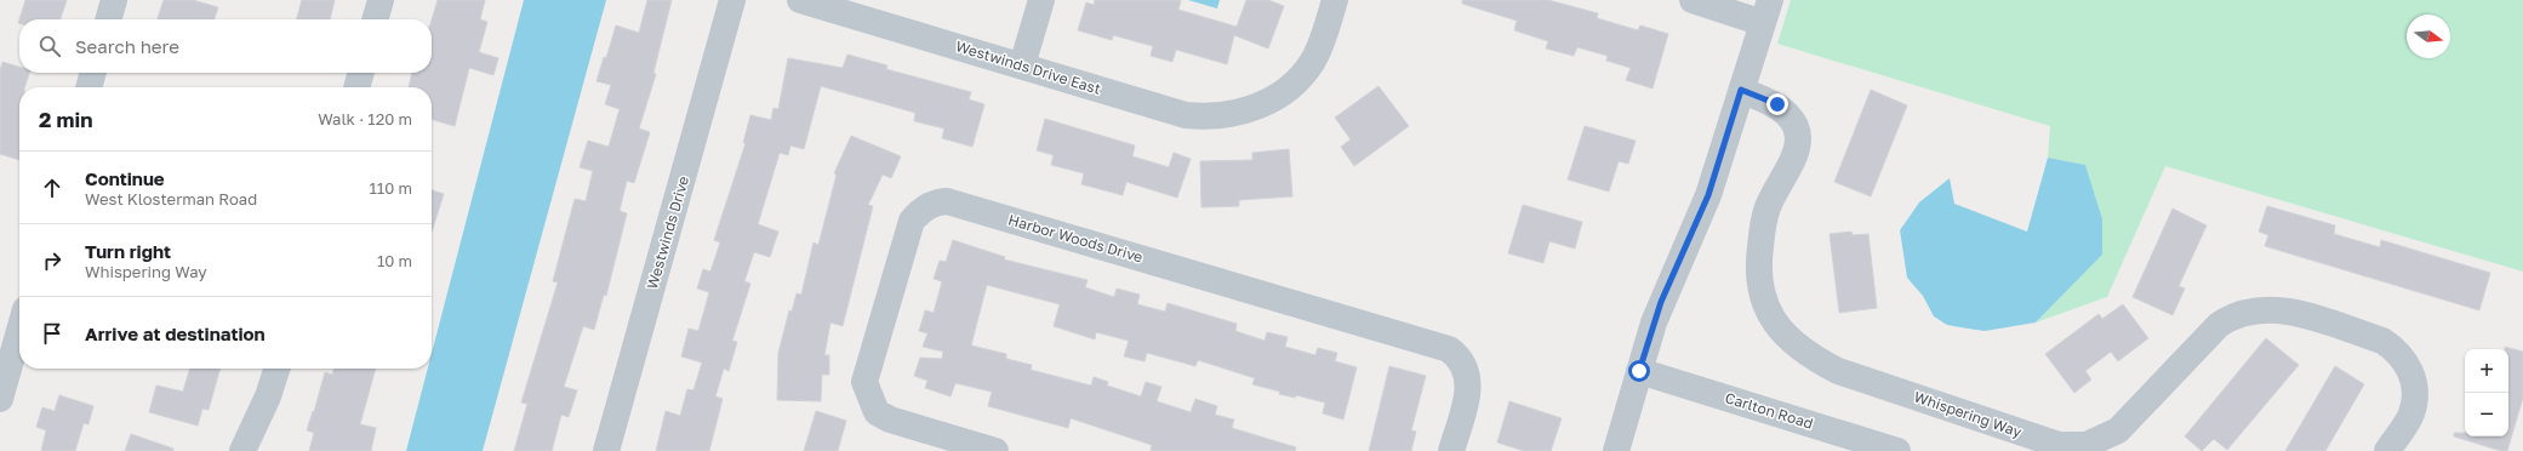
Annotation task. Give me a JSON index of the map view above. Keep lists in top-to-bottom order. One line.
{"streets":{"street":["Westwinds Drive East","Westwinds Drive","Harbor Woods Drive","Carlton Road","Whispering Way"]},"north":"right","page":{"search":"Search here","heading":["2 min","Walk · 120 m"],"list":[["Continue","West Klosterman Road","110 m"],["Turn right","Whispering Way","10 m"],"Arrive at destination"],"map_buttons":["+","−"]}}
